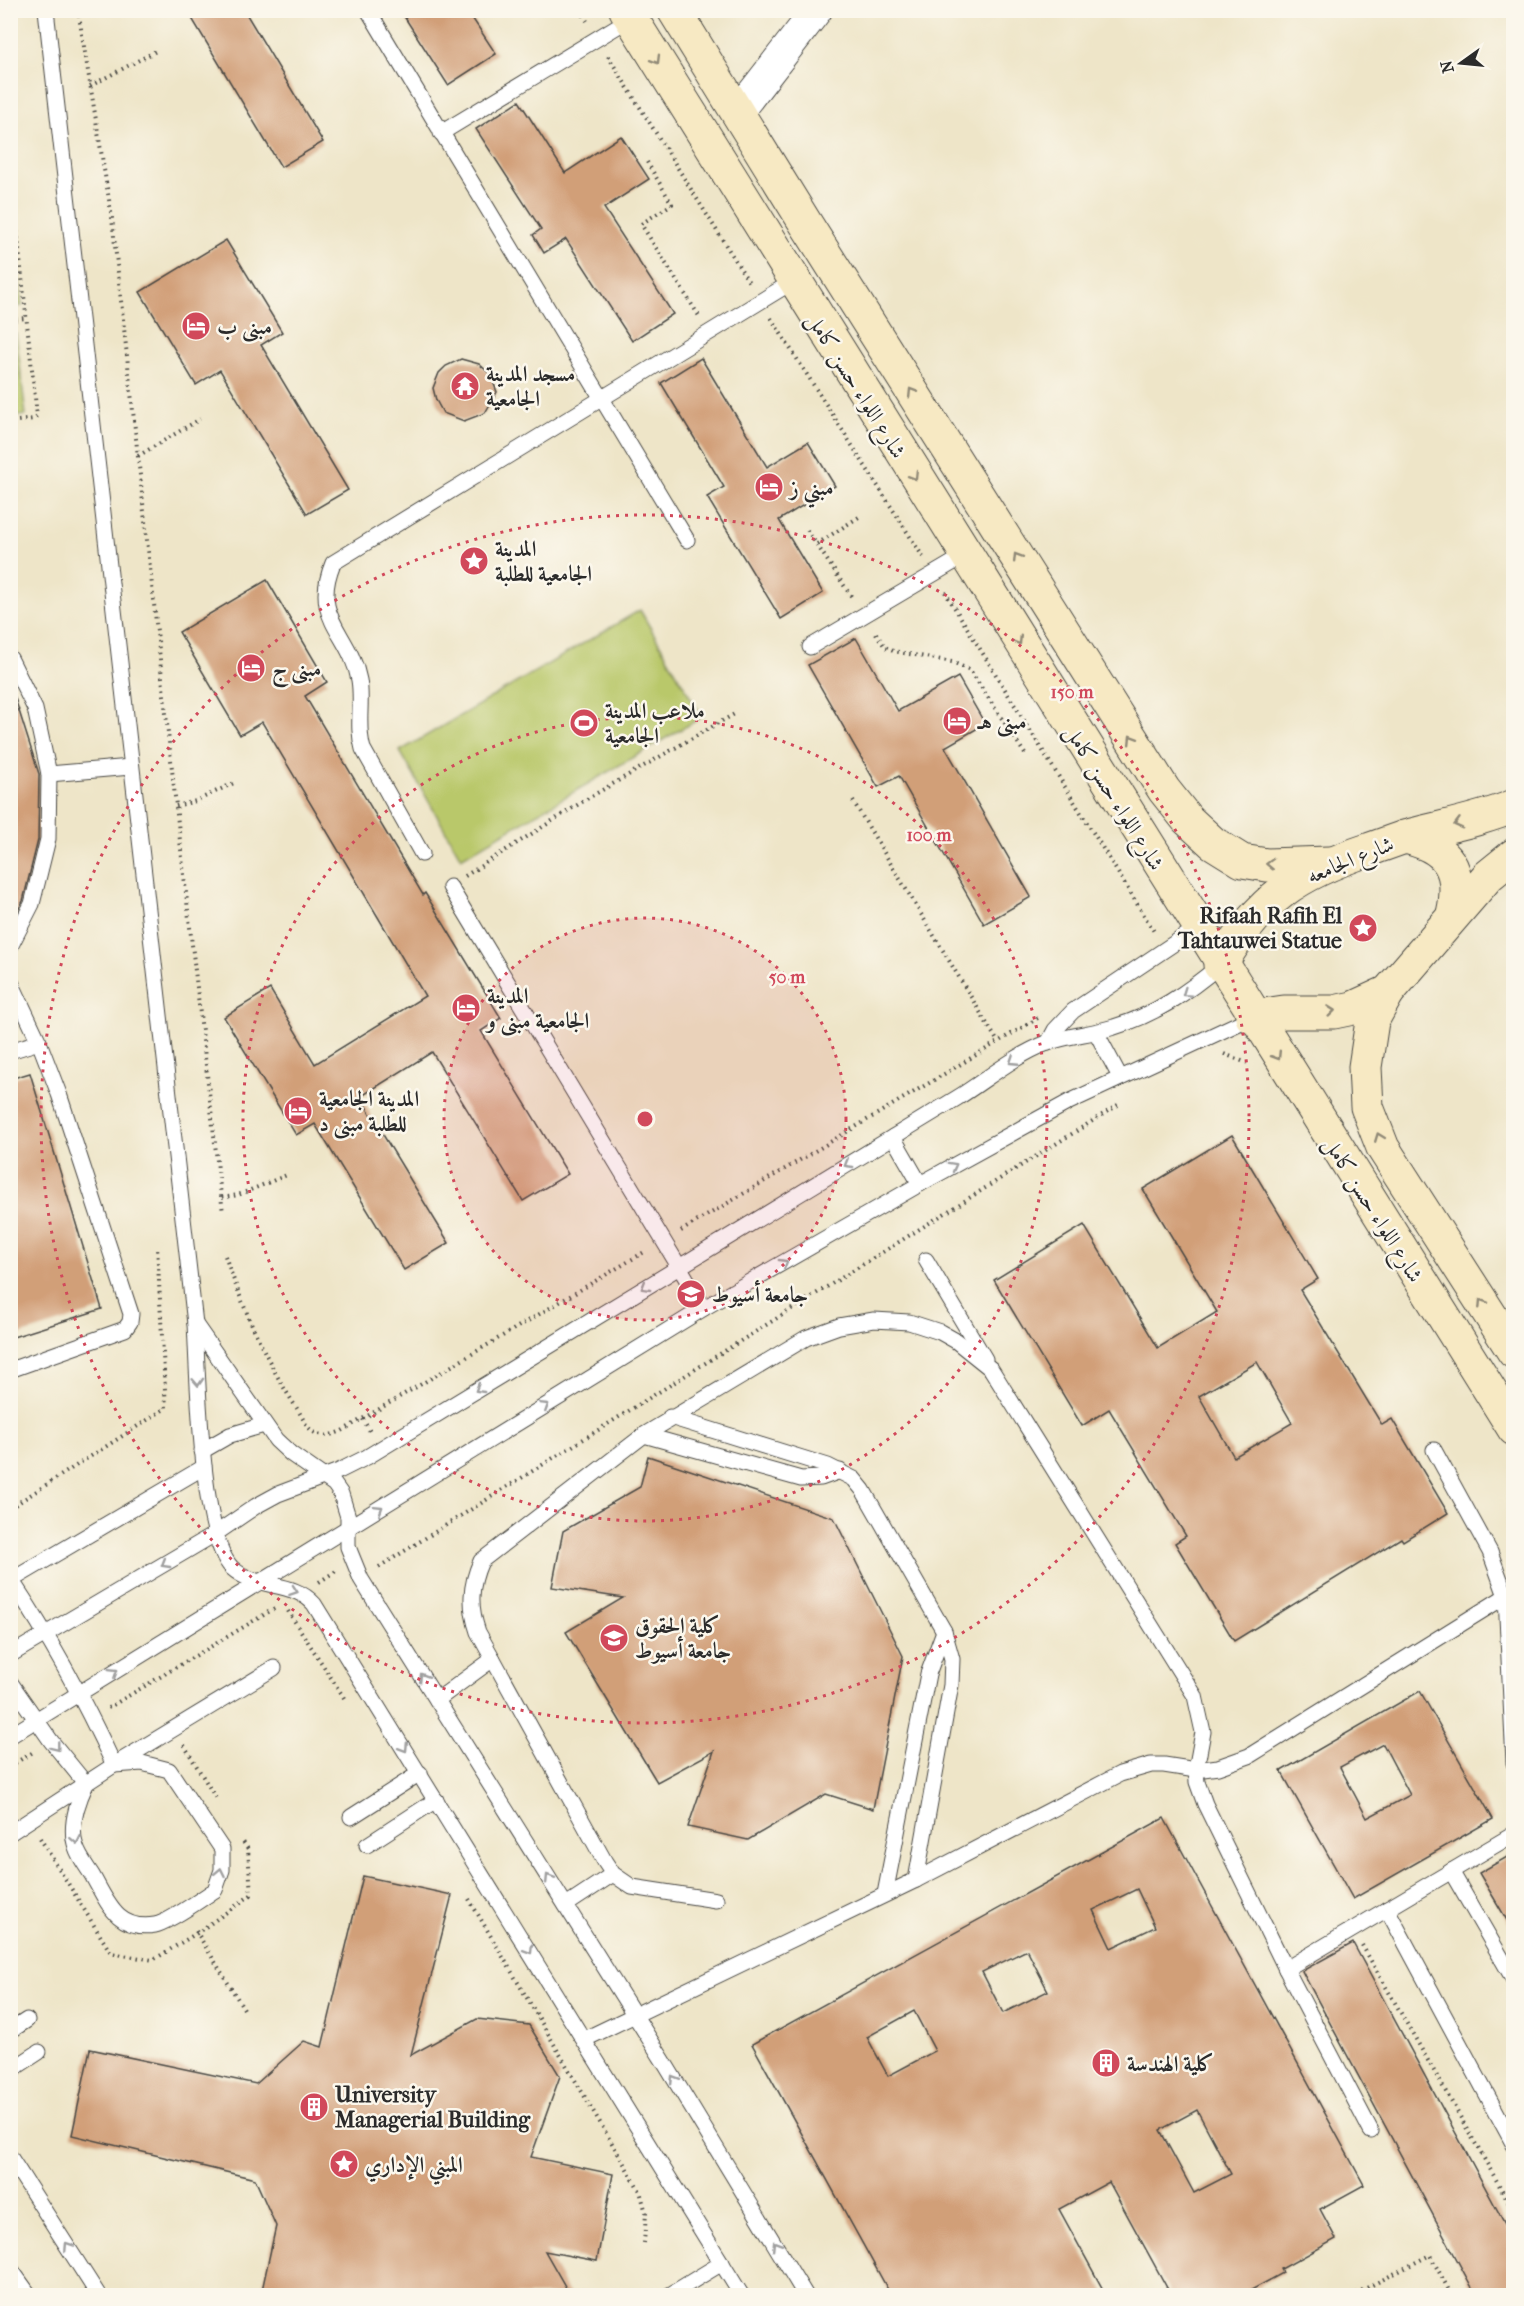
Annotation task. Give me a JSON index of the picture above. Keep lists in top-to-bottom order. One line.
{"streets":{"main road":["شارع اللواء حسن كامل","شارع الجامعه"]},"crossings":[["شارع اللواء حسن كامل","شارع الجامعه"]],"places":{"hotel":["مبنى ب","مبني ز","مبنى ج","مبنى هـ","المدينة الجامعية مبنى و","المدينة الجامعية للطلبة مبنى د"],"temple":["مسجد المدينة الجامعية"],"place":["المدينة الجامعية للطلبة","Rifaah Rafih El Tahtauwei Statue","المبني الإداري"],"sports":["ملاعب المدينة الجامعية"],"school or university":["جامعة أسيوط","كلية الحقوق جامعة أسيوط"],"building":["كلية الهندسة","University Managerial Building"]},"north":"left","rings":["150 m","100 m","50 m"]}
